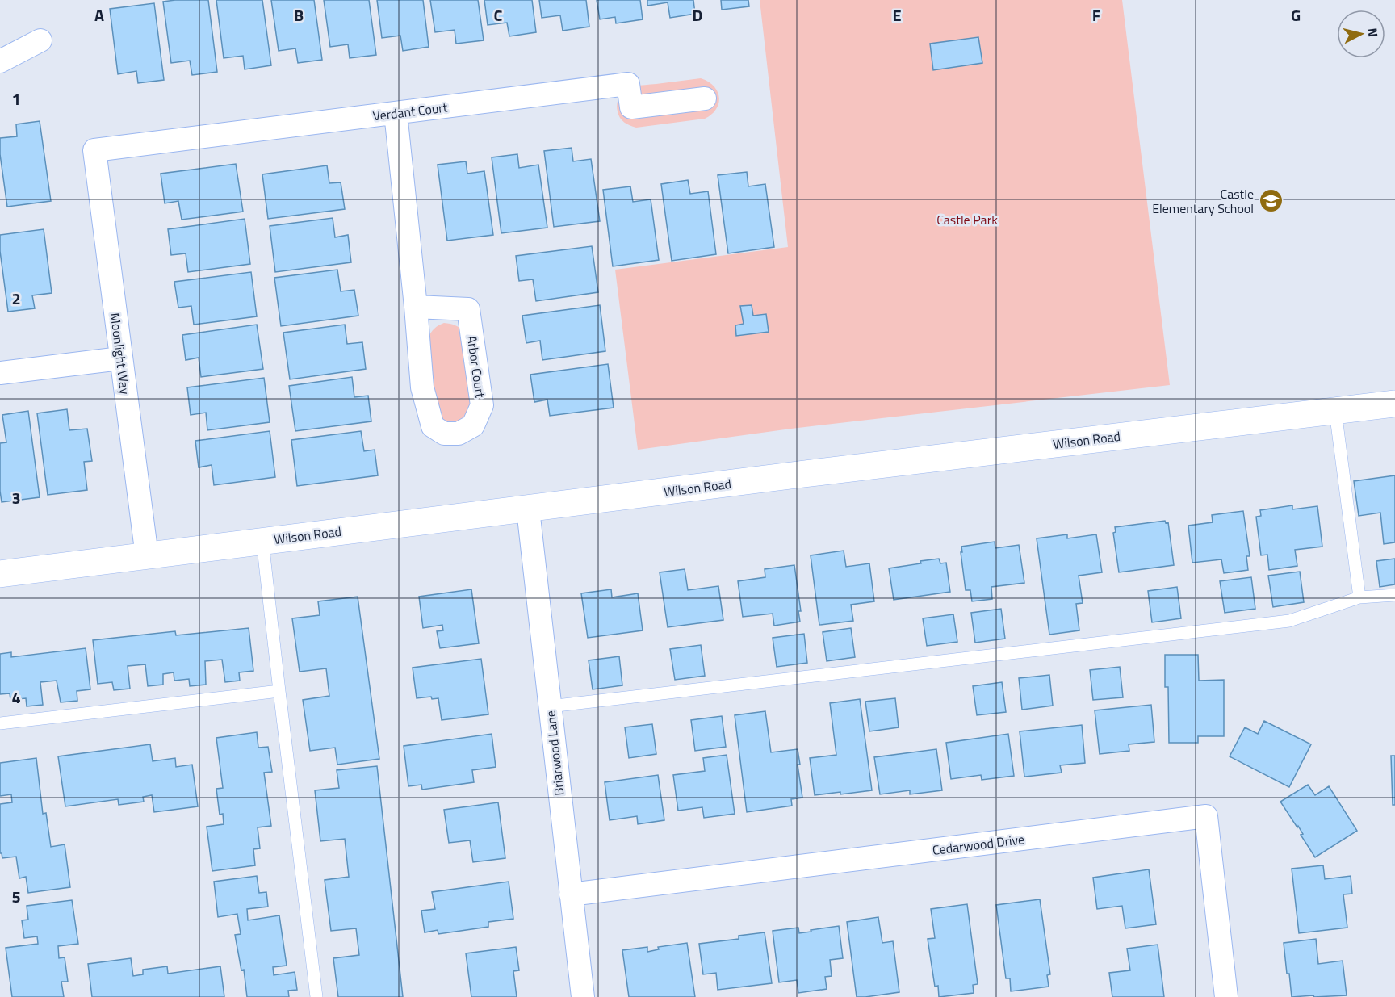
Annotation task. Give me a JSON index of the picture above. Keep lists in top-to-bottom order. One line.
{"streets":{"street":["Verdant Court","Moonlight Way","Arbor Court","Wilson Road","Briarwood Lane","Cedarwood Drive"]},"crossings":[["Verdant Court","Moonlight Way"],["Verdant Court","Arbor Court"],["Moonlight Way","Wilson Road"],["Wilson Road","Briarwood Lane"],["Briarwood Lane","Cedarwood Drive"]],"parks":["Castle Park"],"places":{"school or university":["Castle Elementary School"]},"north":"right","grid":{"columns":["A","B","C","D","E","F","G"],"rows":["1","2","3","4","5"]}}
